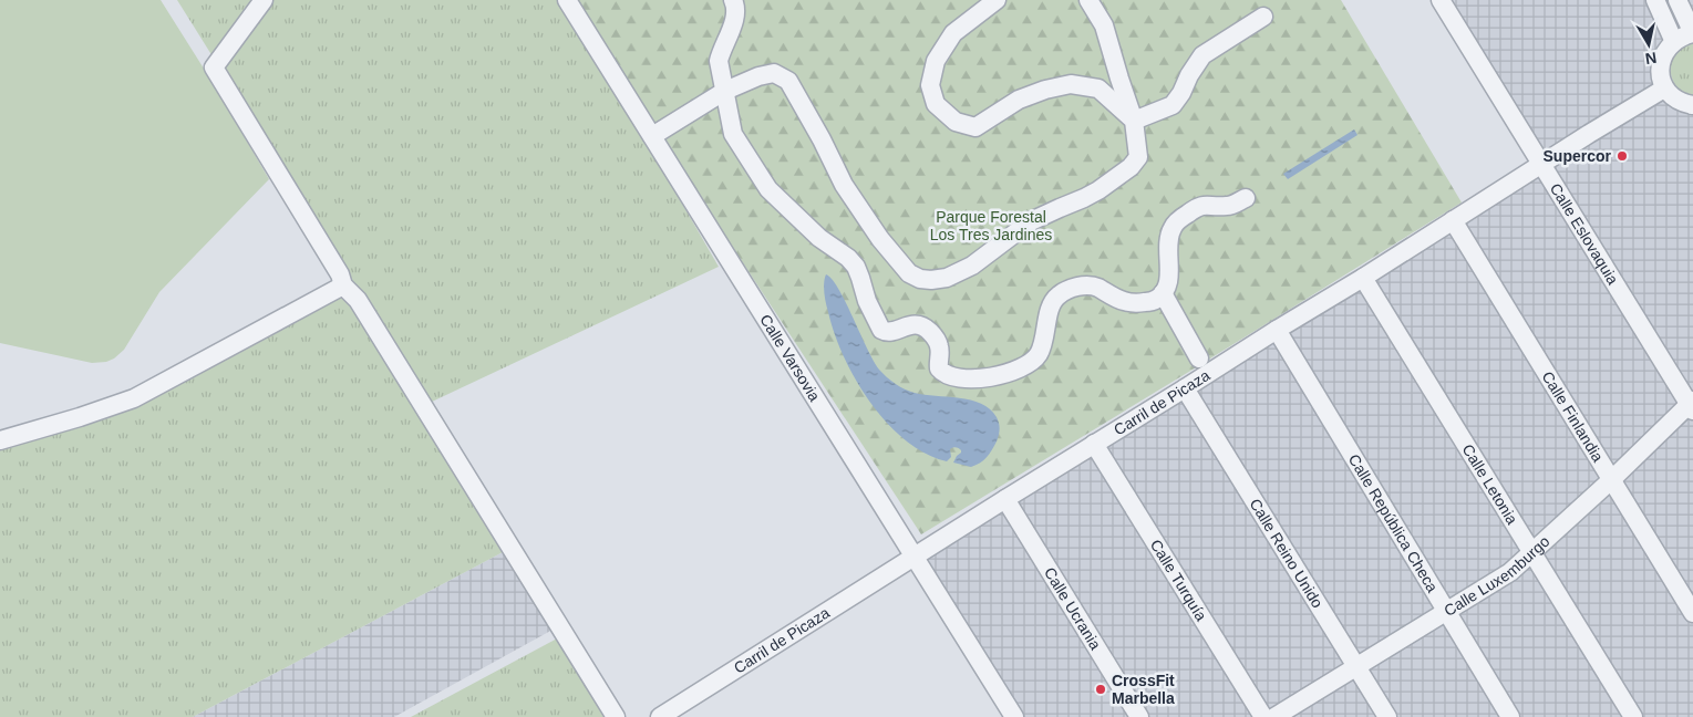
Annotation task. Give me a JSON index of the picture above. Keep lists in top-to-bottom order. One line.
{"streets":{"street":["Calle Eslovaquia","Calle Varsovia","Carril de Picaza","Calle Finlandia","Calle Letonia","Calle República Checa","Calle Reino Unido","Calle Luxemburgo","Calle Turquía","Calle Ucrania"]},"crossings":[["Calle Eslovaquia","Carril de Picaza"],["Calle Eslovaquia","Calle Luxemburgo"],["Calle Varsovia","Carril de Picaza"],["Carril de Picaza","Calle Finlandia"],["Carril de Picaza","Calle Letonia"],["Carril de Picaza","Calle República Checa"],["Carril de Picaza","Calle Reino Unido"],["Carril de Picaza","Calle Turquía"],["Carril de Picaza","Calle Ucrania"],["Calle Finlandia","Calle Luxemburgo"],["Calle Letonia","Calle Luxemburgo"],["Calle República Checa","Calle Luxemburgo"],["Calle Reino Unido","Calle Luxemburgo"]],"parks":["Parque Forestal Los Tres Jardines"],"places":["Supercor","CrossFit Marbella"],"north":"bottom"}
